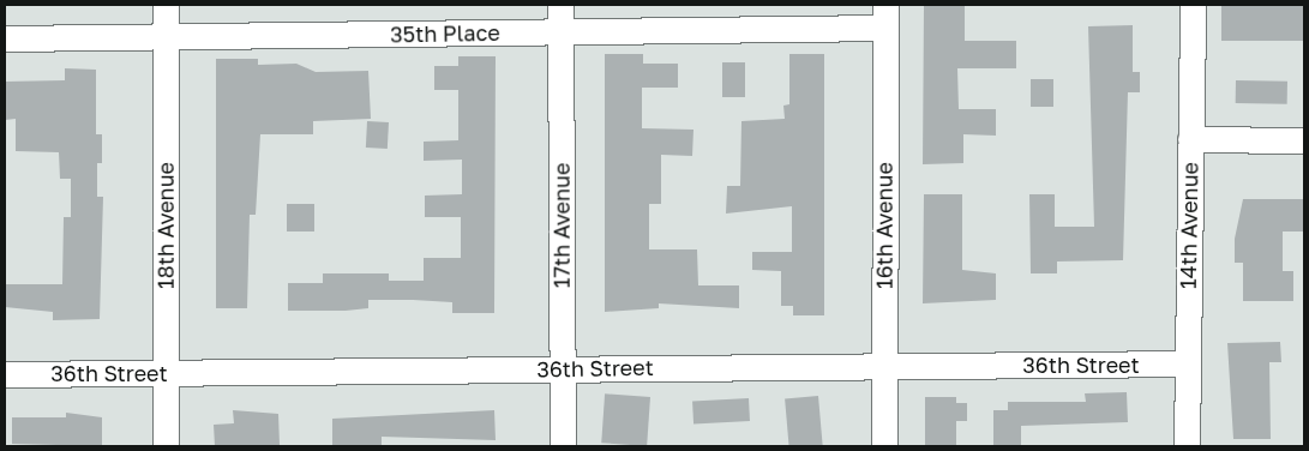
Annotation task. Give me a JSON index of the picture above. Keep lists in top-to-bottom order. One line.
{"streets":{"street":["35th Place","18th Avenue","17th Avenue","16th Avenue","14th Avenue","36th Street"]},"crossings":[["35th Place","18th Avenue"],["35th Place","17th Avenue"],["35th Place","16th Avenue"],["18th Avenue","36th Street"],["17th Avenue","36th Street"],["16th Avenue","36th Street"],["14th Avenue","36th Street"]]}
